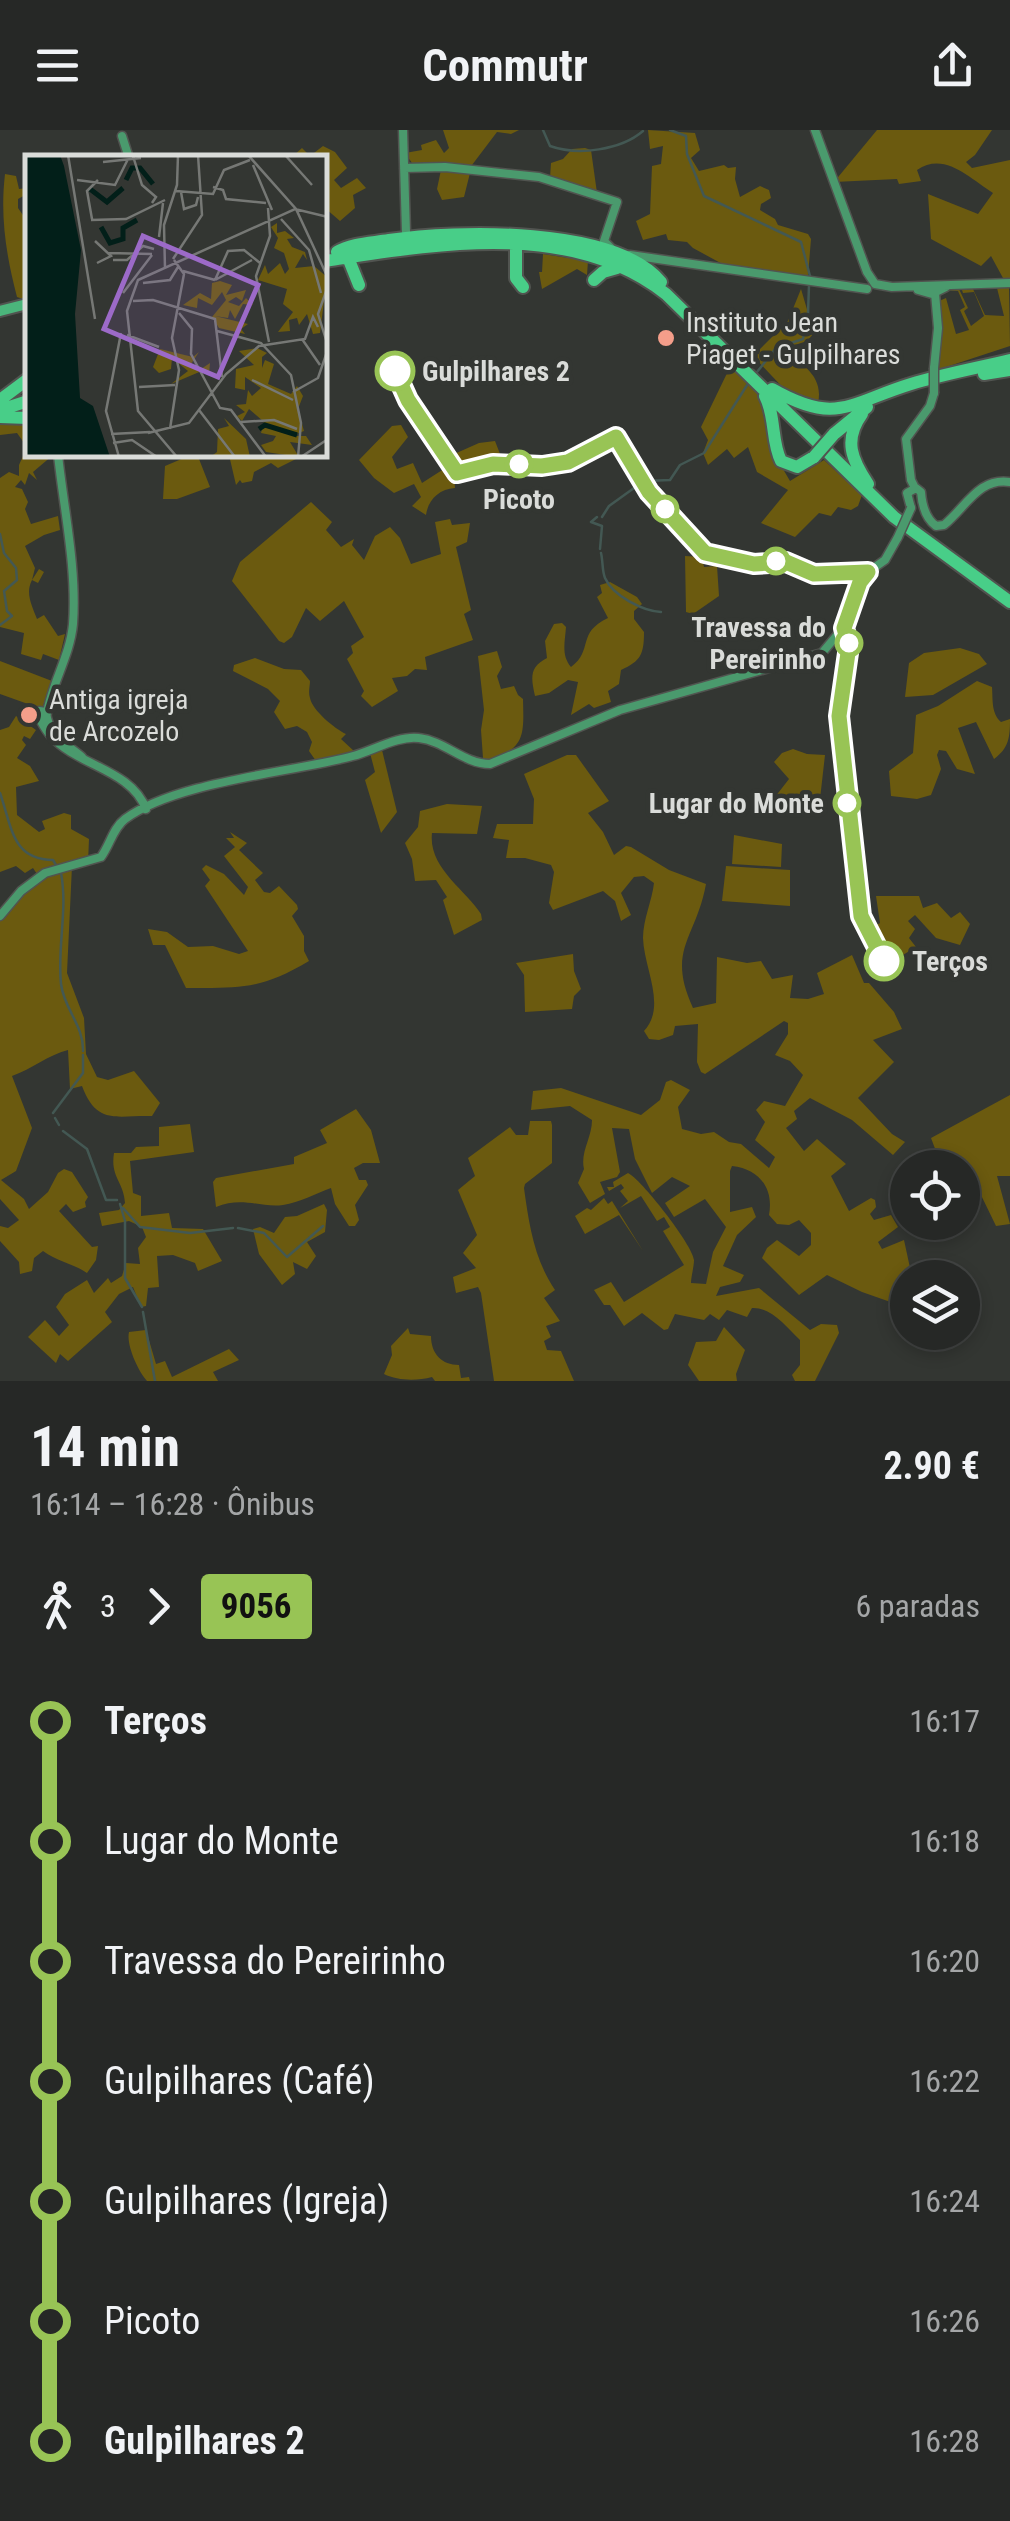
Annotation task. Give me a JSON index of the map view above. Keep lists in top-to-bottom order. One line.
{"places":["Instituto Jean Piaget - Gulpilhares","Gulpilhares 2","Picoto","Travessa do Pereirinho","Antiga igreja de Arcozelo","Lugar do Monte","Terços"],"lines":["bus line 9056"],"page":{"header":"Commutr","heading":["14 min","16:14 – 16:28 · Ônibus","2.90 €"],"legs":["3","9056","6 paradas"],"list":[{"name":"Terços","value":"16:17"},{"name":"Lugar do Monte","value":"16:18"},{"name":"Travessa do Pereirinho","value":"16:20"},{"name":"Gulpilhares (Café)","value":"16:22"},{"name":"Gulpilhares (Igreja)","value":"16:24"},{"name":"Picoto","value":"16:26"},{"name":"Gulpilhares 2","value":"16:28"}]}}
